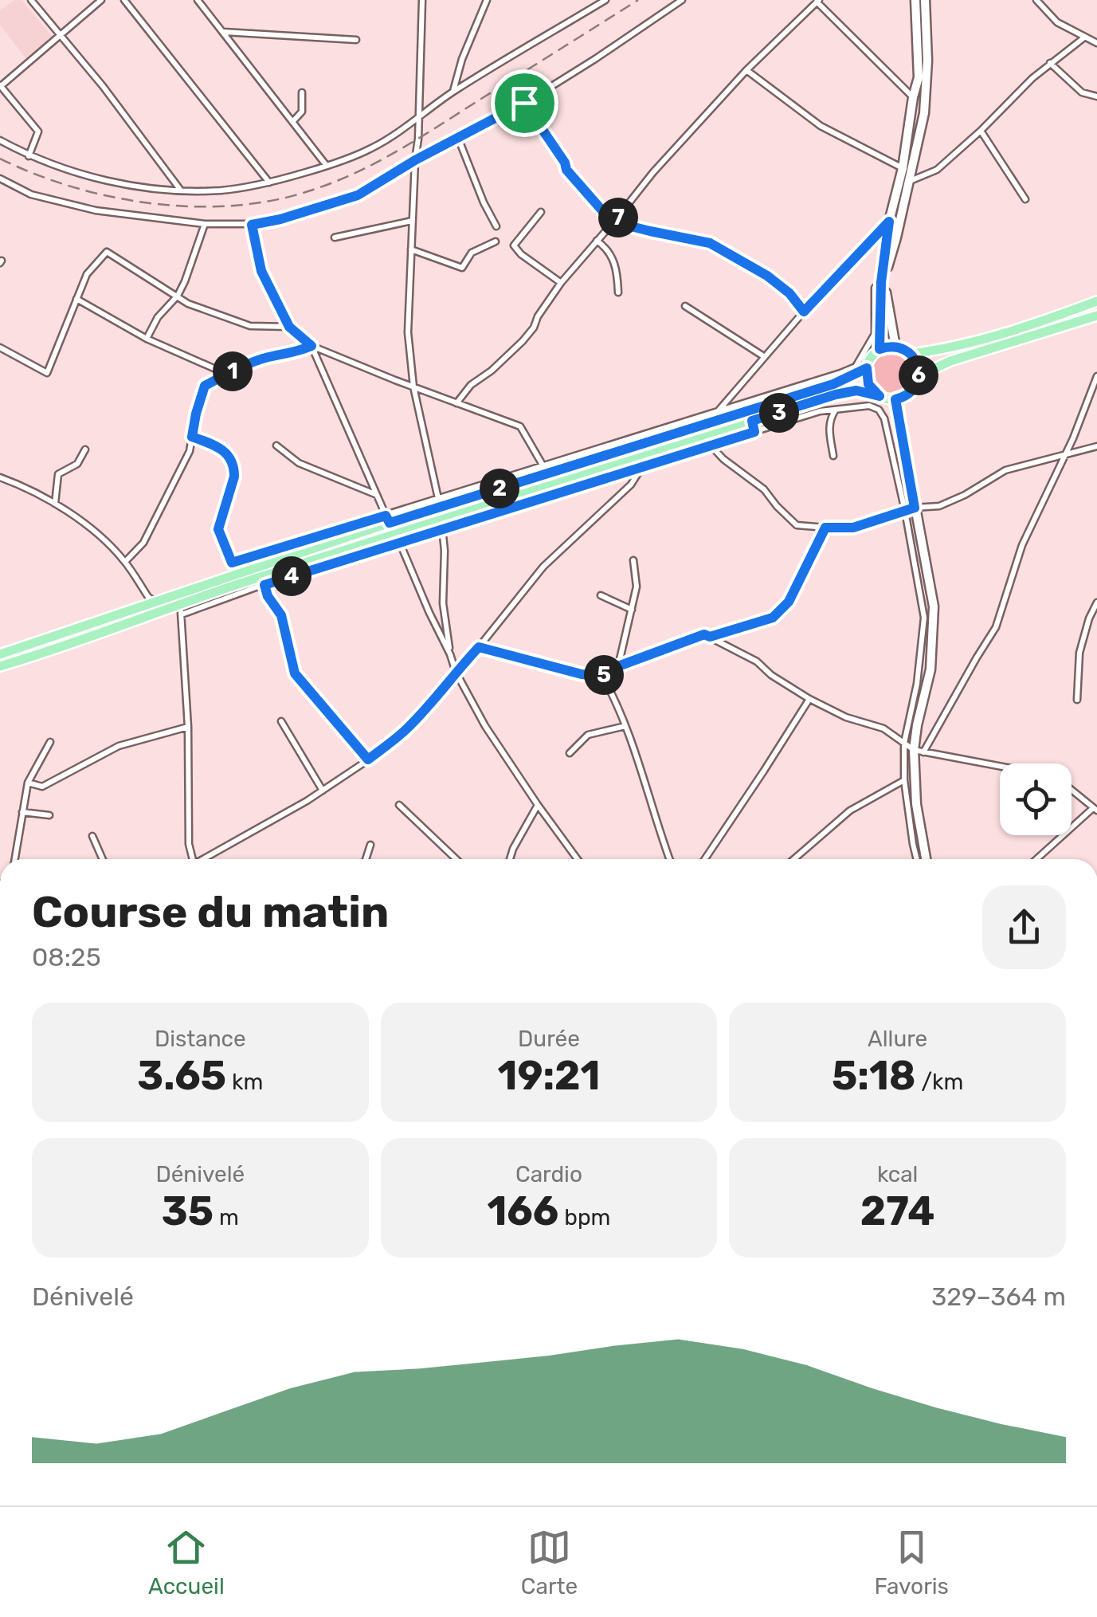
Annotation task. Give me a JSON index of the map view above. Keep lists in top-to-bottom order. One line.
{"page":{"pins":["7","1","6","3","2","4","5"],"heading":["Course du matin","08:25"],"stats":[["Distance","3.65 km"],["Durée","19:21"],["Allure","5:18 /km"],["Dénivelé","35 m"],["Cardio","166 bpm"],["kcal","274"]],"chart":["Dénivelé","329–364 m"],"tabs":["Accueil","Carte","Favoris"]}}
